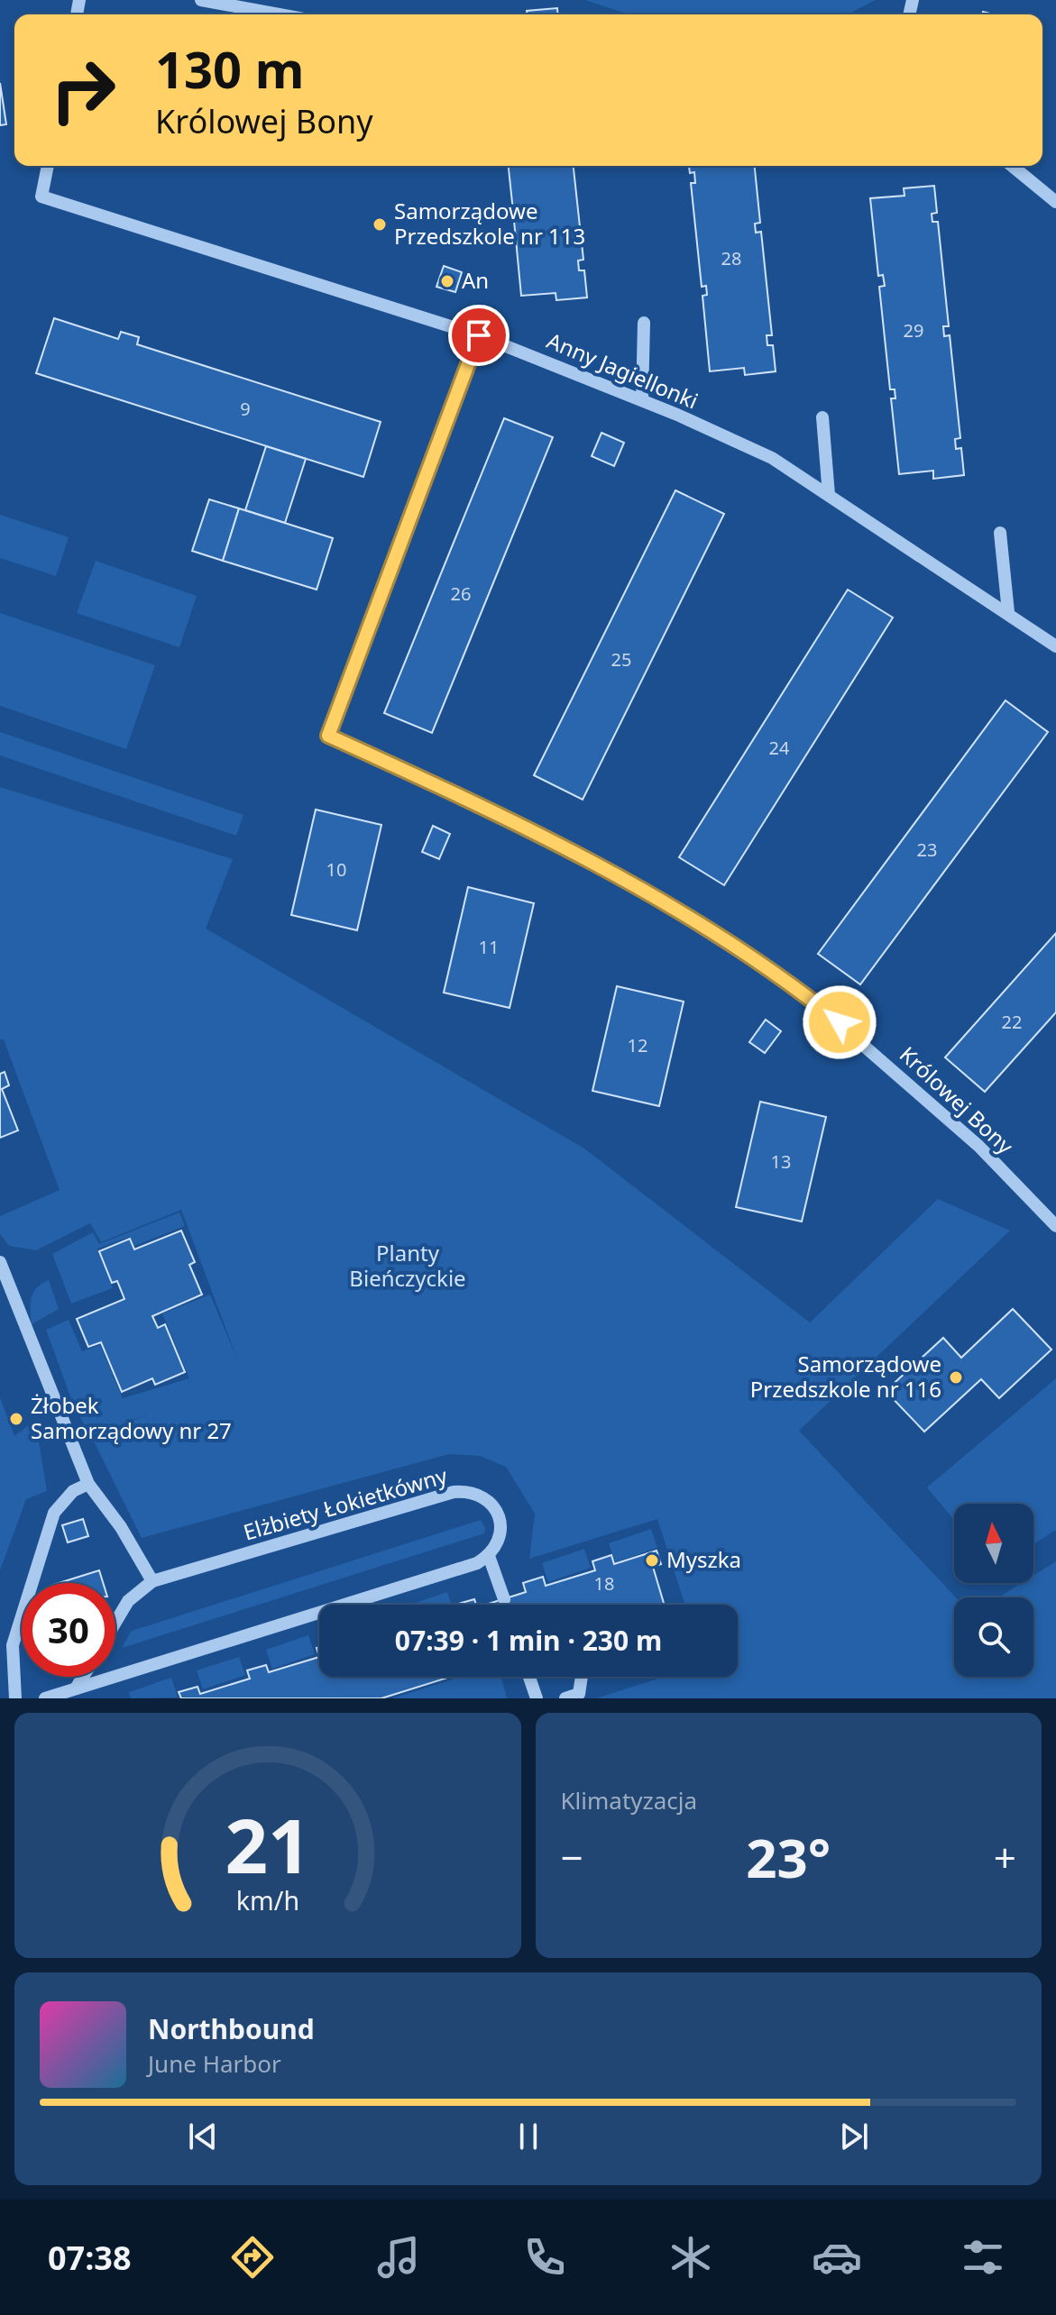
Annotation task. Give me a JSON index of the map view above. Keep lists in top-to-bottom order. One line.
{"streets":{"street":["Anny Jagiellonki","Królowej Bony","Elżbiety Łokietkówny"]},"crossings":[["Anny Jagiellonki","Królowej Bony"]],"parks":["Planty Bieńczyckie"],"places":["Samorządowe Przedszkole nr 113","An","Samorządowe Przedszkole nr 116","Żłobek Samorządowy nr 27","Myszka"],"house_numbers":["28","29","9","26","25","24","23","10","11","22","12","13","18"],"north":"top","page":{"turn":["130 m","Królowej Bony"],"limit":"30","trip":"07:39 · 1 min · 230 m","tile":"Klimatyzacja","heat":["−","23°","+"],"song":["Northbound","June Harbor"],"tabs":"07:38","gauge":["21","km/h"]}}
